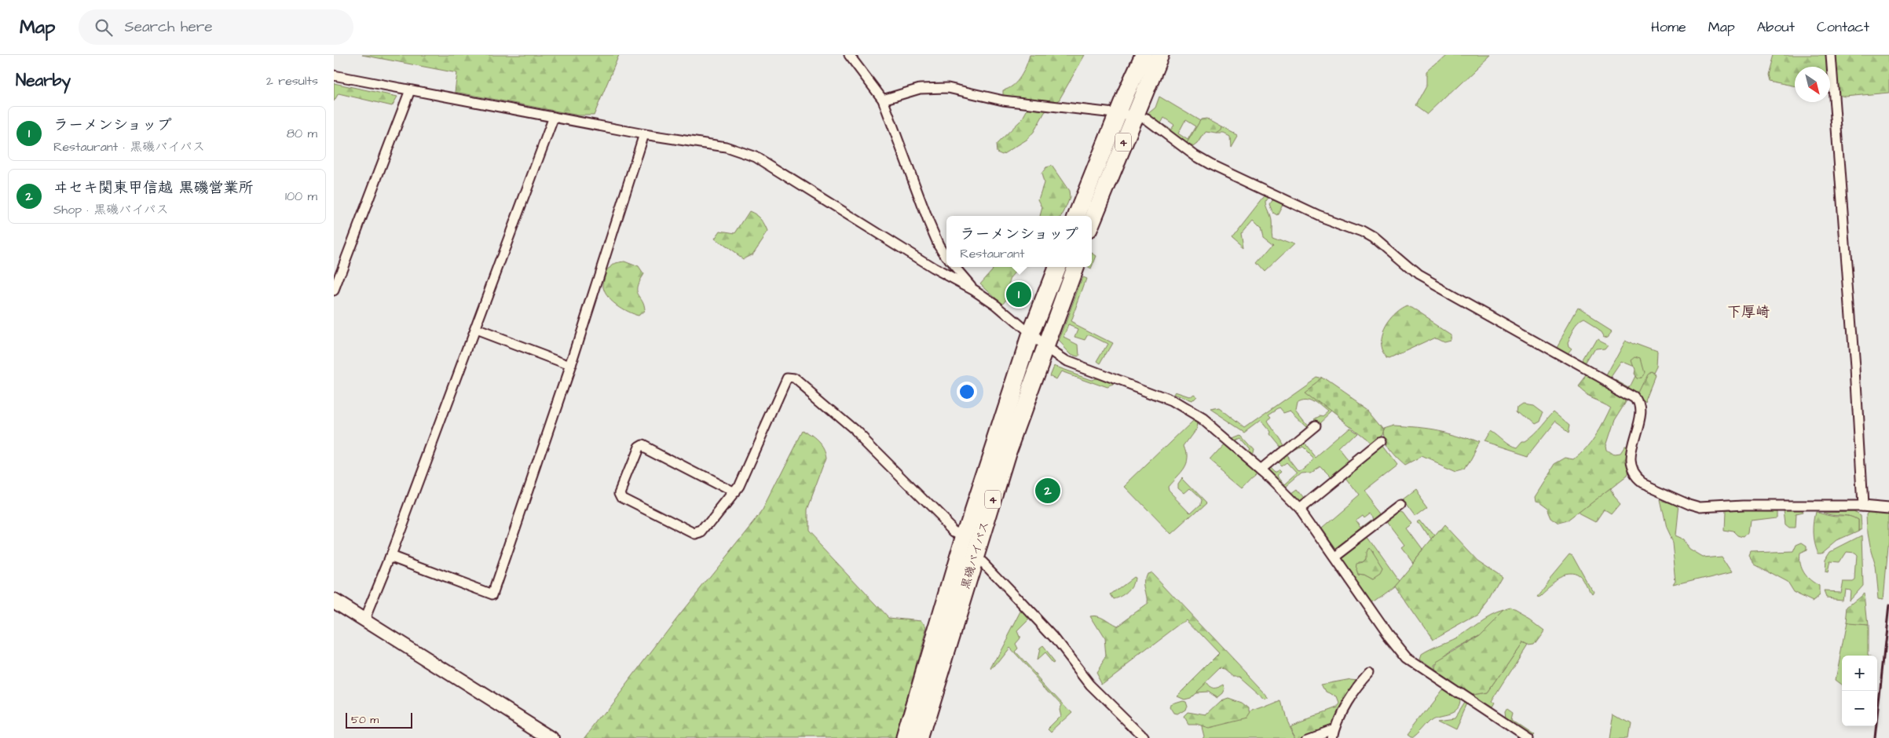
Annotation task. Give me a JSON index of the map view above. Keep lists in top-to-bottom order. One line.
{"streets":{"highway":["4","黒磯バイパス"]},"districts":["下厚崎"],"scale_bar":"50 m","north":"bottom right","page":{"header":"Map","search":"Search here","nav":["Home","Map","About","Contact"],"heading":["Nearby","2 results"],"list":[{"mark":"1","name":"ラーメンショップ","note":"Restaurant · 黒磯バイパス","value":"80 m"},{"mark":"2","name":"ヰセキ関東甲信越 黒磯営業所","note":"Shop · 黒磯バイパス","value":"100 m"}],"popup":["ラーメンショップ","Restaurant"],"pins":["1","2"],"map_buttons":["+","−"],"scale":"50 m"}}
